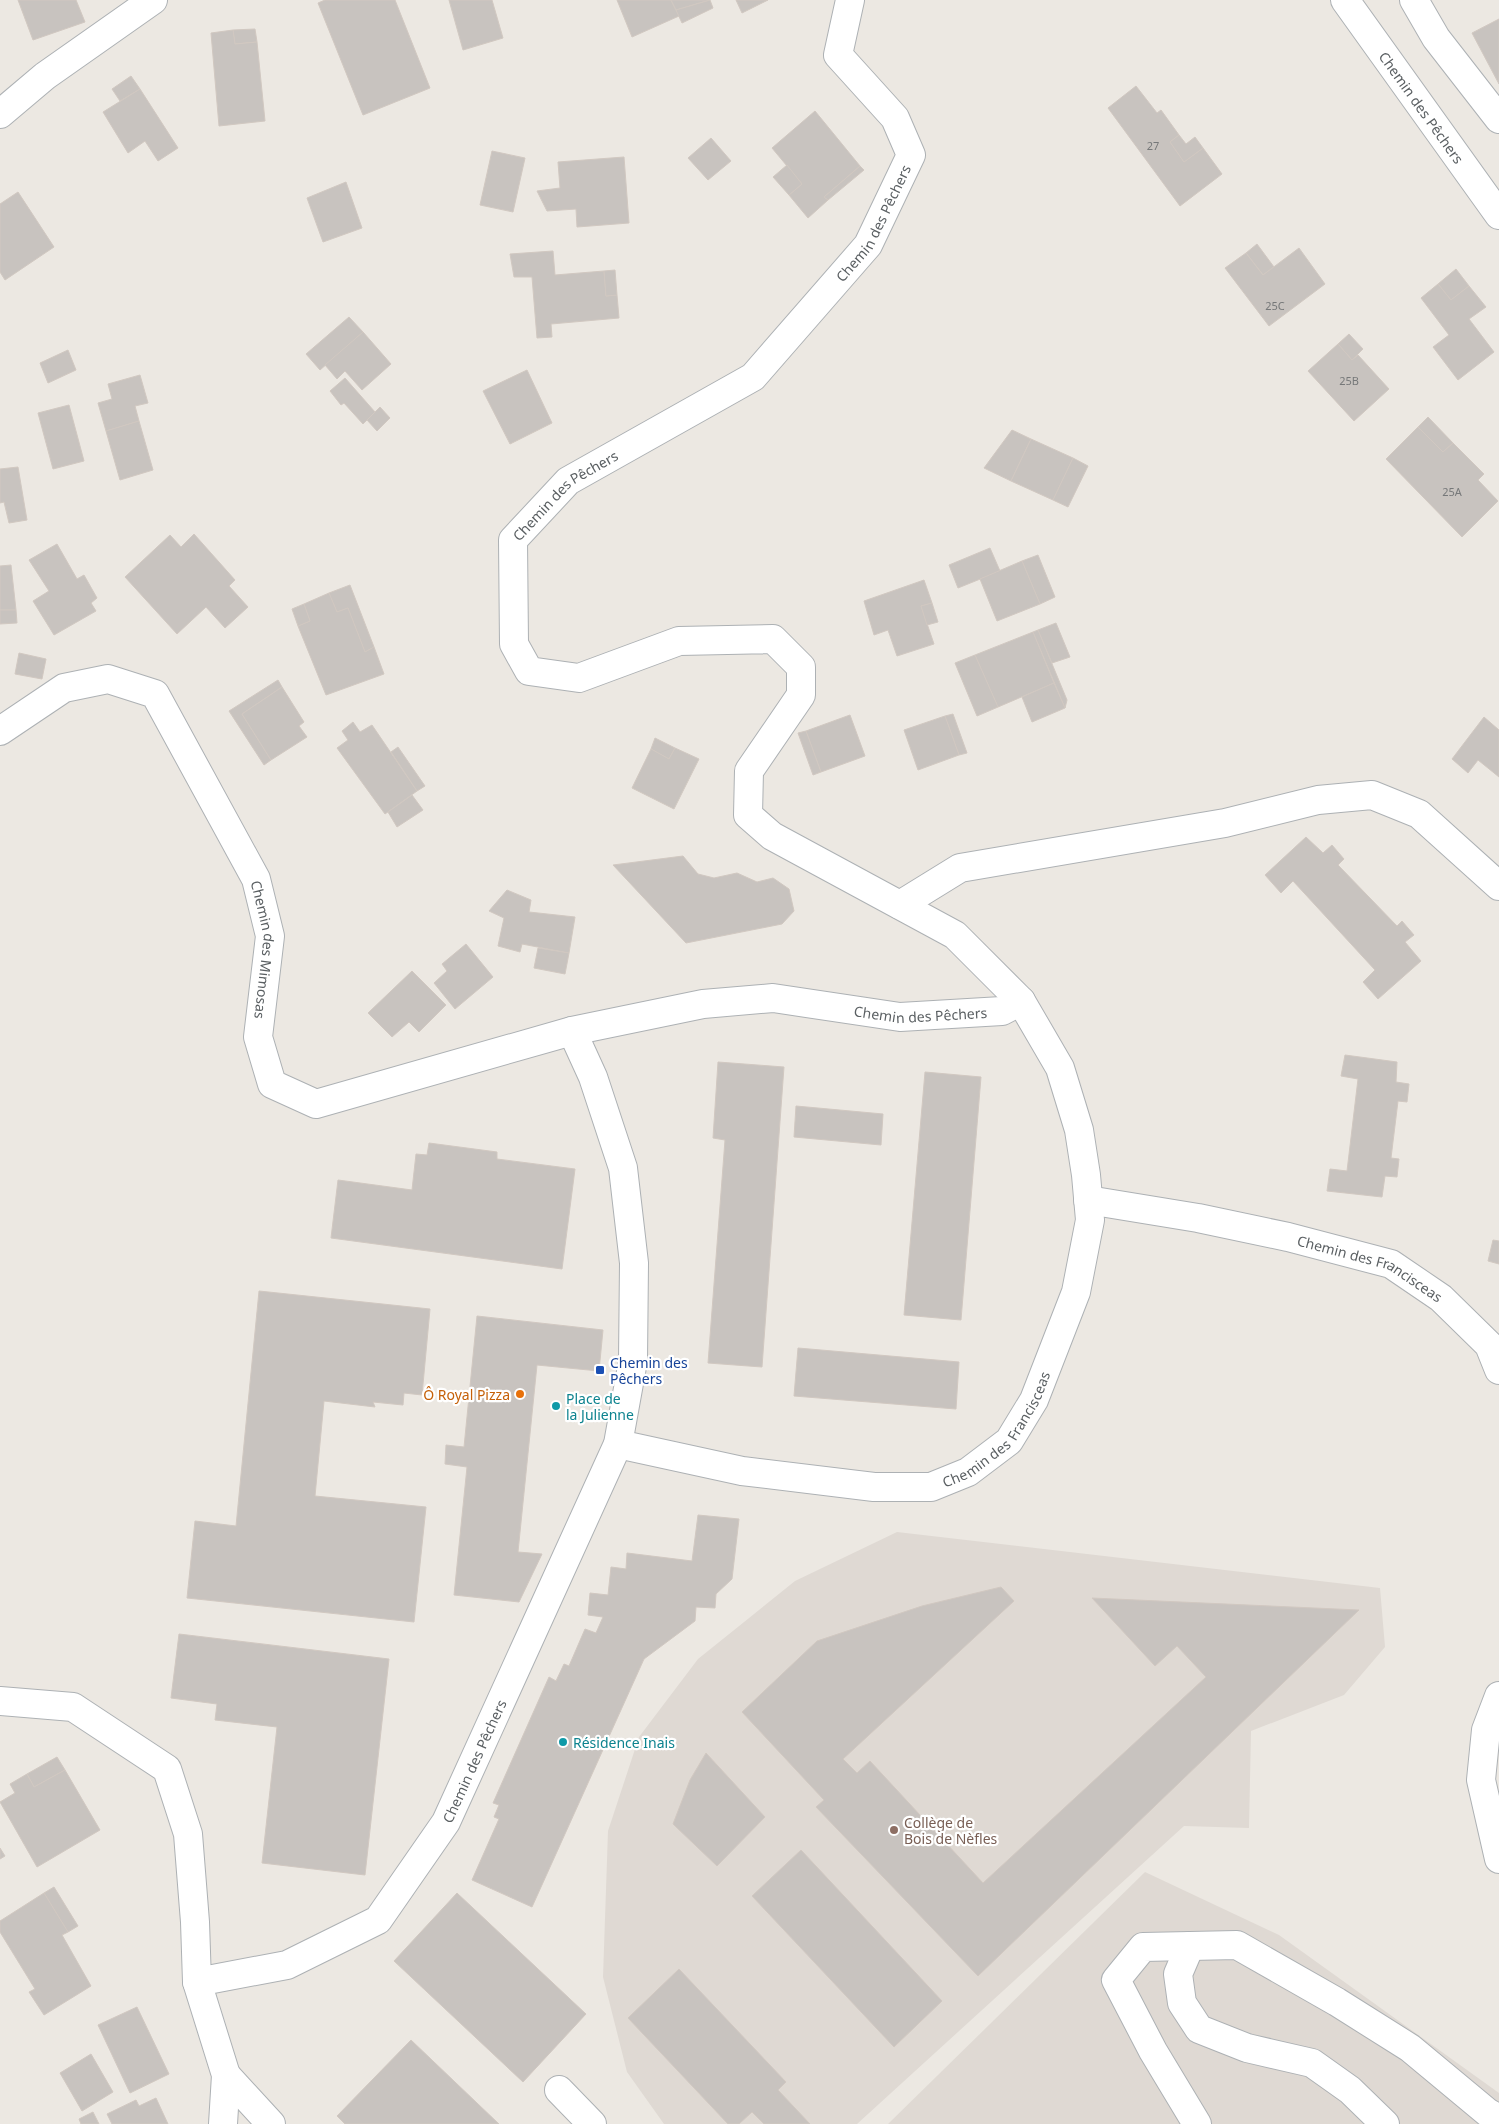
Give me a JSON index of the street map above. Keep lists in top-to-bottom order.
{
  "streets": {
    "street": ["Chemin des Pêchers", "Chemin des Mimosas", "Chemin des Francisceas"]
  },
  "crossings": [
    ["Chemin des Pêchers", "Chemin des Mimosas"],
    ["Chemin des Pêchers", "Chemin des Francisceas"]
  ],
  "places": {
    "transit": ["Chemin des Pêchers"],
    "other": [
      "Ô Royal Pizza",
      "Place de la Julienne",
      "Résidence Inais",
      "Collège de Bois de Nèfles"
    ]
  },
  "house_numbers": [
    "27",
    "25C",
    "25B",
    "25A"
  ]
}
